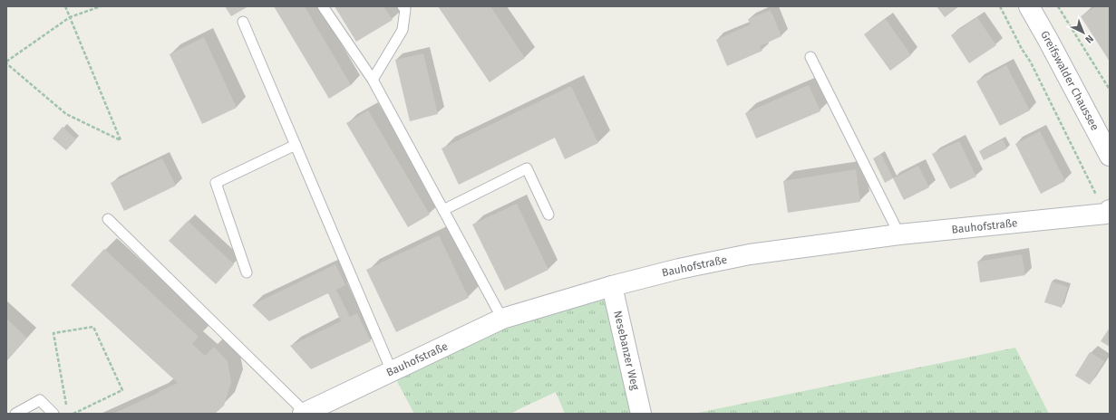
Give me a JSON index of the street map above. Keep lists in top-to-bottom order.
{
  "streets": {
    "street": ["Greifswalder Chaussee", "Bauhofstraße", "Nesebanzer Weg"]
  },
  "crossings": [
    ["Bauhofstraße", "Nesebanzer Weg"]
  ],
  "north": "bottom right"
}
